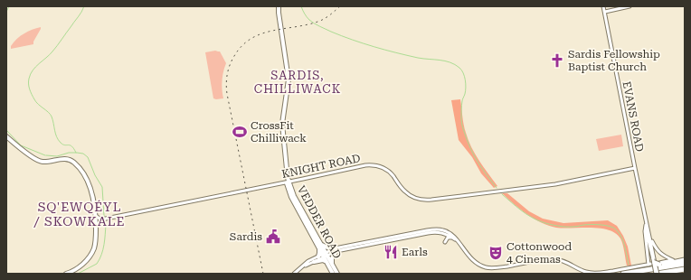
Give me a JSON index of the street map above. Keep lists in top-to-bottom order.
{
  "streets": {
    "main road": ["VEDDER ROAD"],
    "street": ["EVANS ROAD", "KNIGHT ROAD"]
  },
  "crossings": [
    ["EVANS ROAD", "KNIGHT ROAD"],
    ["KNIGHT ROAD", "VEDDER ROAD"]
  ],
  "districts": ["SARDIS, CHILLIWACK", "SQ'EWQÉYL / SKOWKALE"],
  "places": {
    "church": ["Sardis Fellowship Baptist Church"],
    "sports": ["CrossFit Chilliwack"],
    "public building": ["Sardis"],
    "restaurant": ["Earls"],
    "theatre": ["Cottonwood 4 Cinemas"]
  }
}
